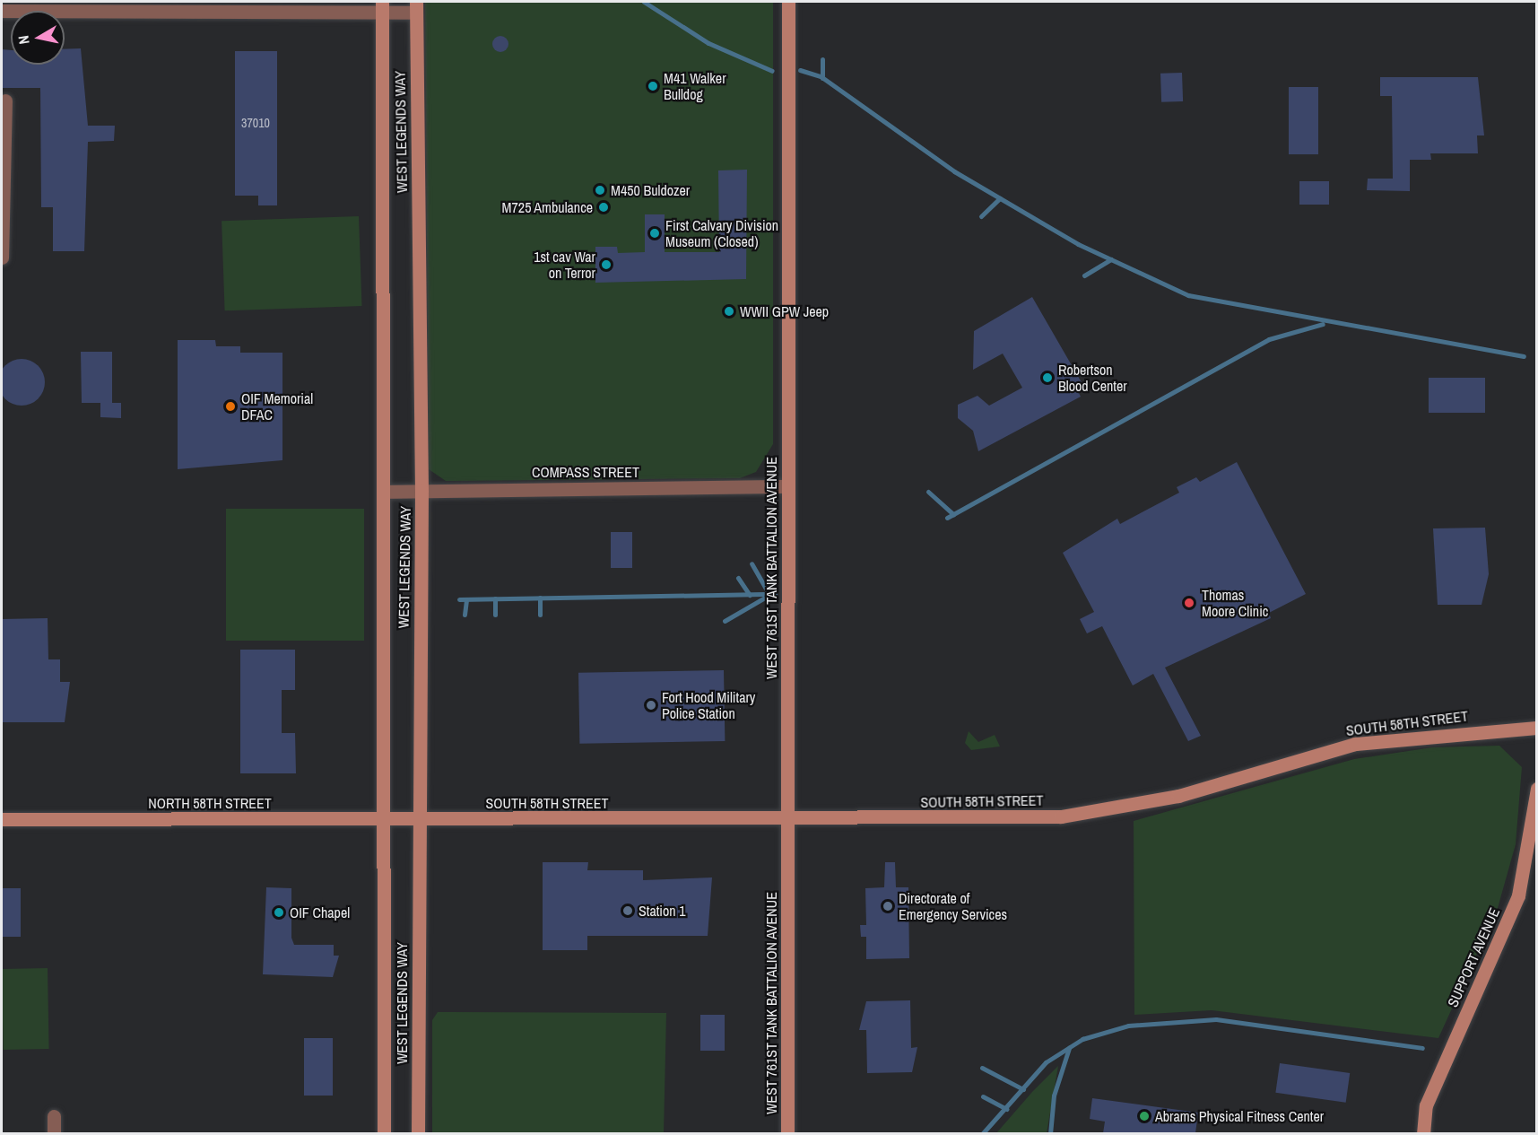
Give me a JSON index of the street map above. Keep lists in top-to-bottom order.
{
  "streets": {
    "street": [
      "WEST LEGENDS WAY",
      "COMPASS STREET",
      "WEST 761ST TANK BATTALION AVENUE",
      "SOUTH 58TH STREET",
      "NORTH 58TH STREET",
      "SUPPORT AVENUE"
    ]
  },
  "crossings": [
    ["WEST LEGENDS WAY", "COMPASS STREET"],
    ["WEST LEGENDS WAY", "SOUTH 58TH STREET"],
    ["WEST LEGENDS WAY", "NORTH 58TH STREET"],
    ["COMPASS STREET", "WEST 761ST TANK BATTALION AVENUE"],
    ["WEST 761ST TANK BATTALION AVENUE", "SOUTH 58TH STREET"],
    ["SOUTH 58TH STREET", "NORTH 58TH STREET"]
  ],
  "places": [
    "M41 Walker Bulldog",
    "M450 Buldozer",
    "M725 Ambulance",
    "First Calvary Division Museum (Closed)",
    "1st cav War on Terror",
    "WWII GPW Jeep",
    "Robertson Blood Center",
    "OIF Memorial DFAC",
    "Thomas Moore Clinic",
    "Fort Hood Military Police Station",
    "Directorate of Emergency Services",
    "Station 1",
    "OIF Chapel",
    "Abrams Physical Fitness Center"
  ],
  "house_numbers": ["37010"],
  "north": "left"
}
